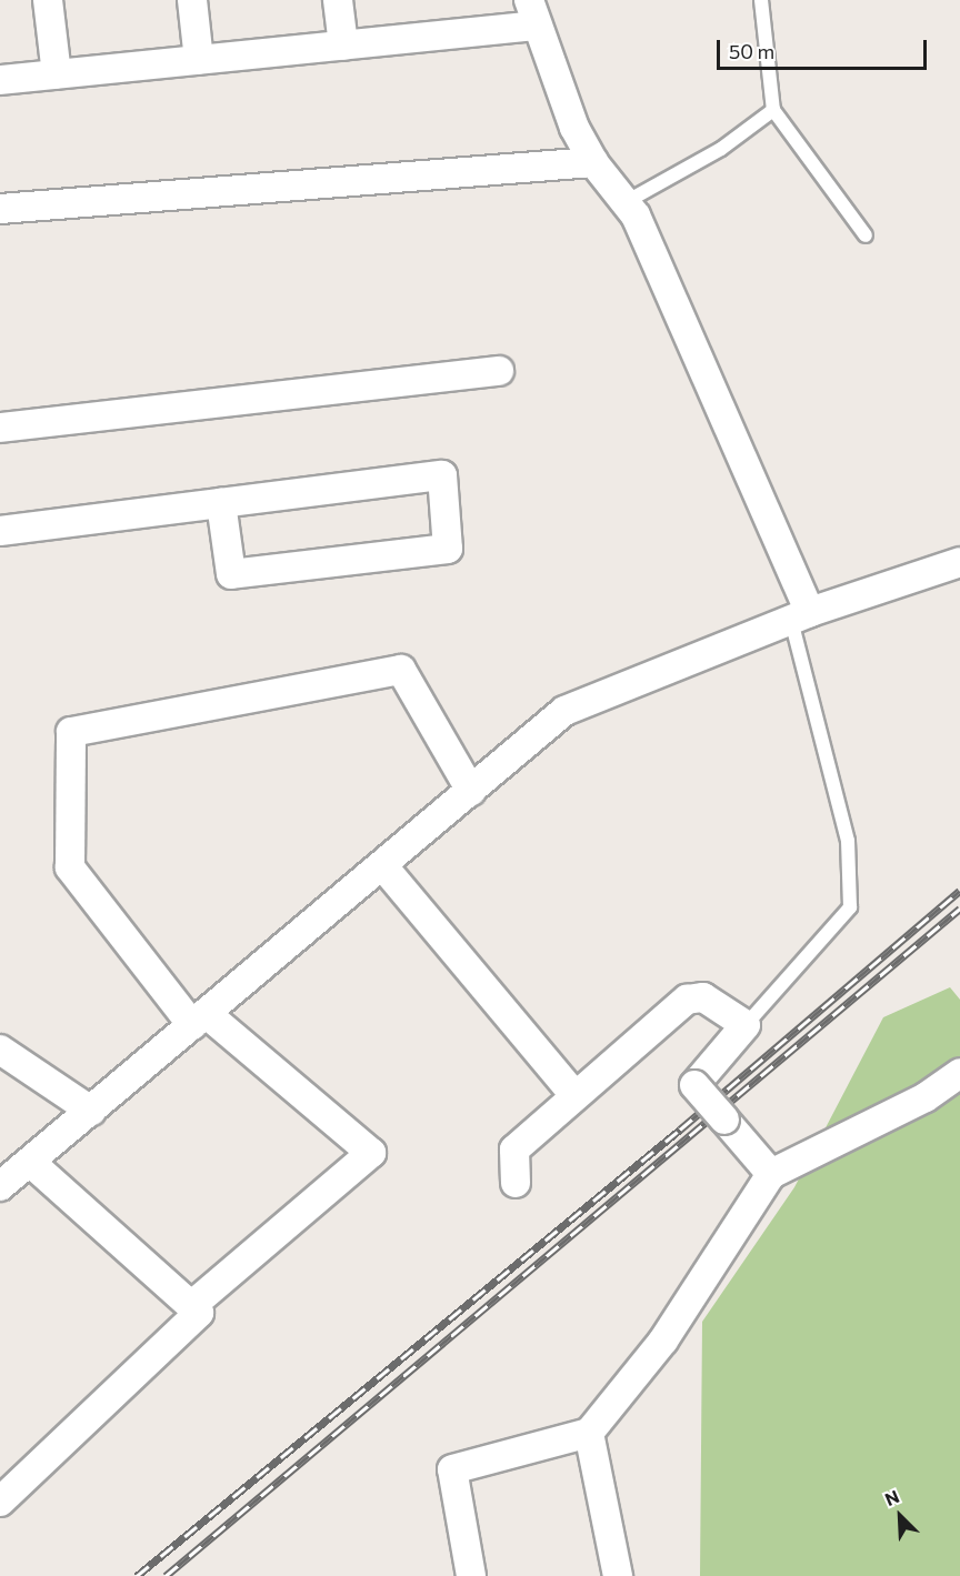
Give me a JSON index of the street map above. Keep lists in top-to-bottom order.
{
  "scale_bar": "50 m",
  "north": "top left"
}
